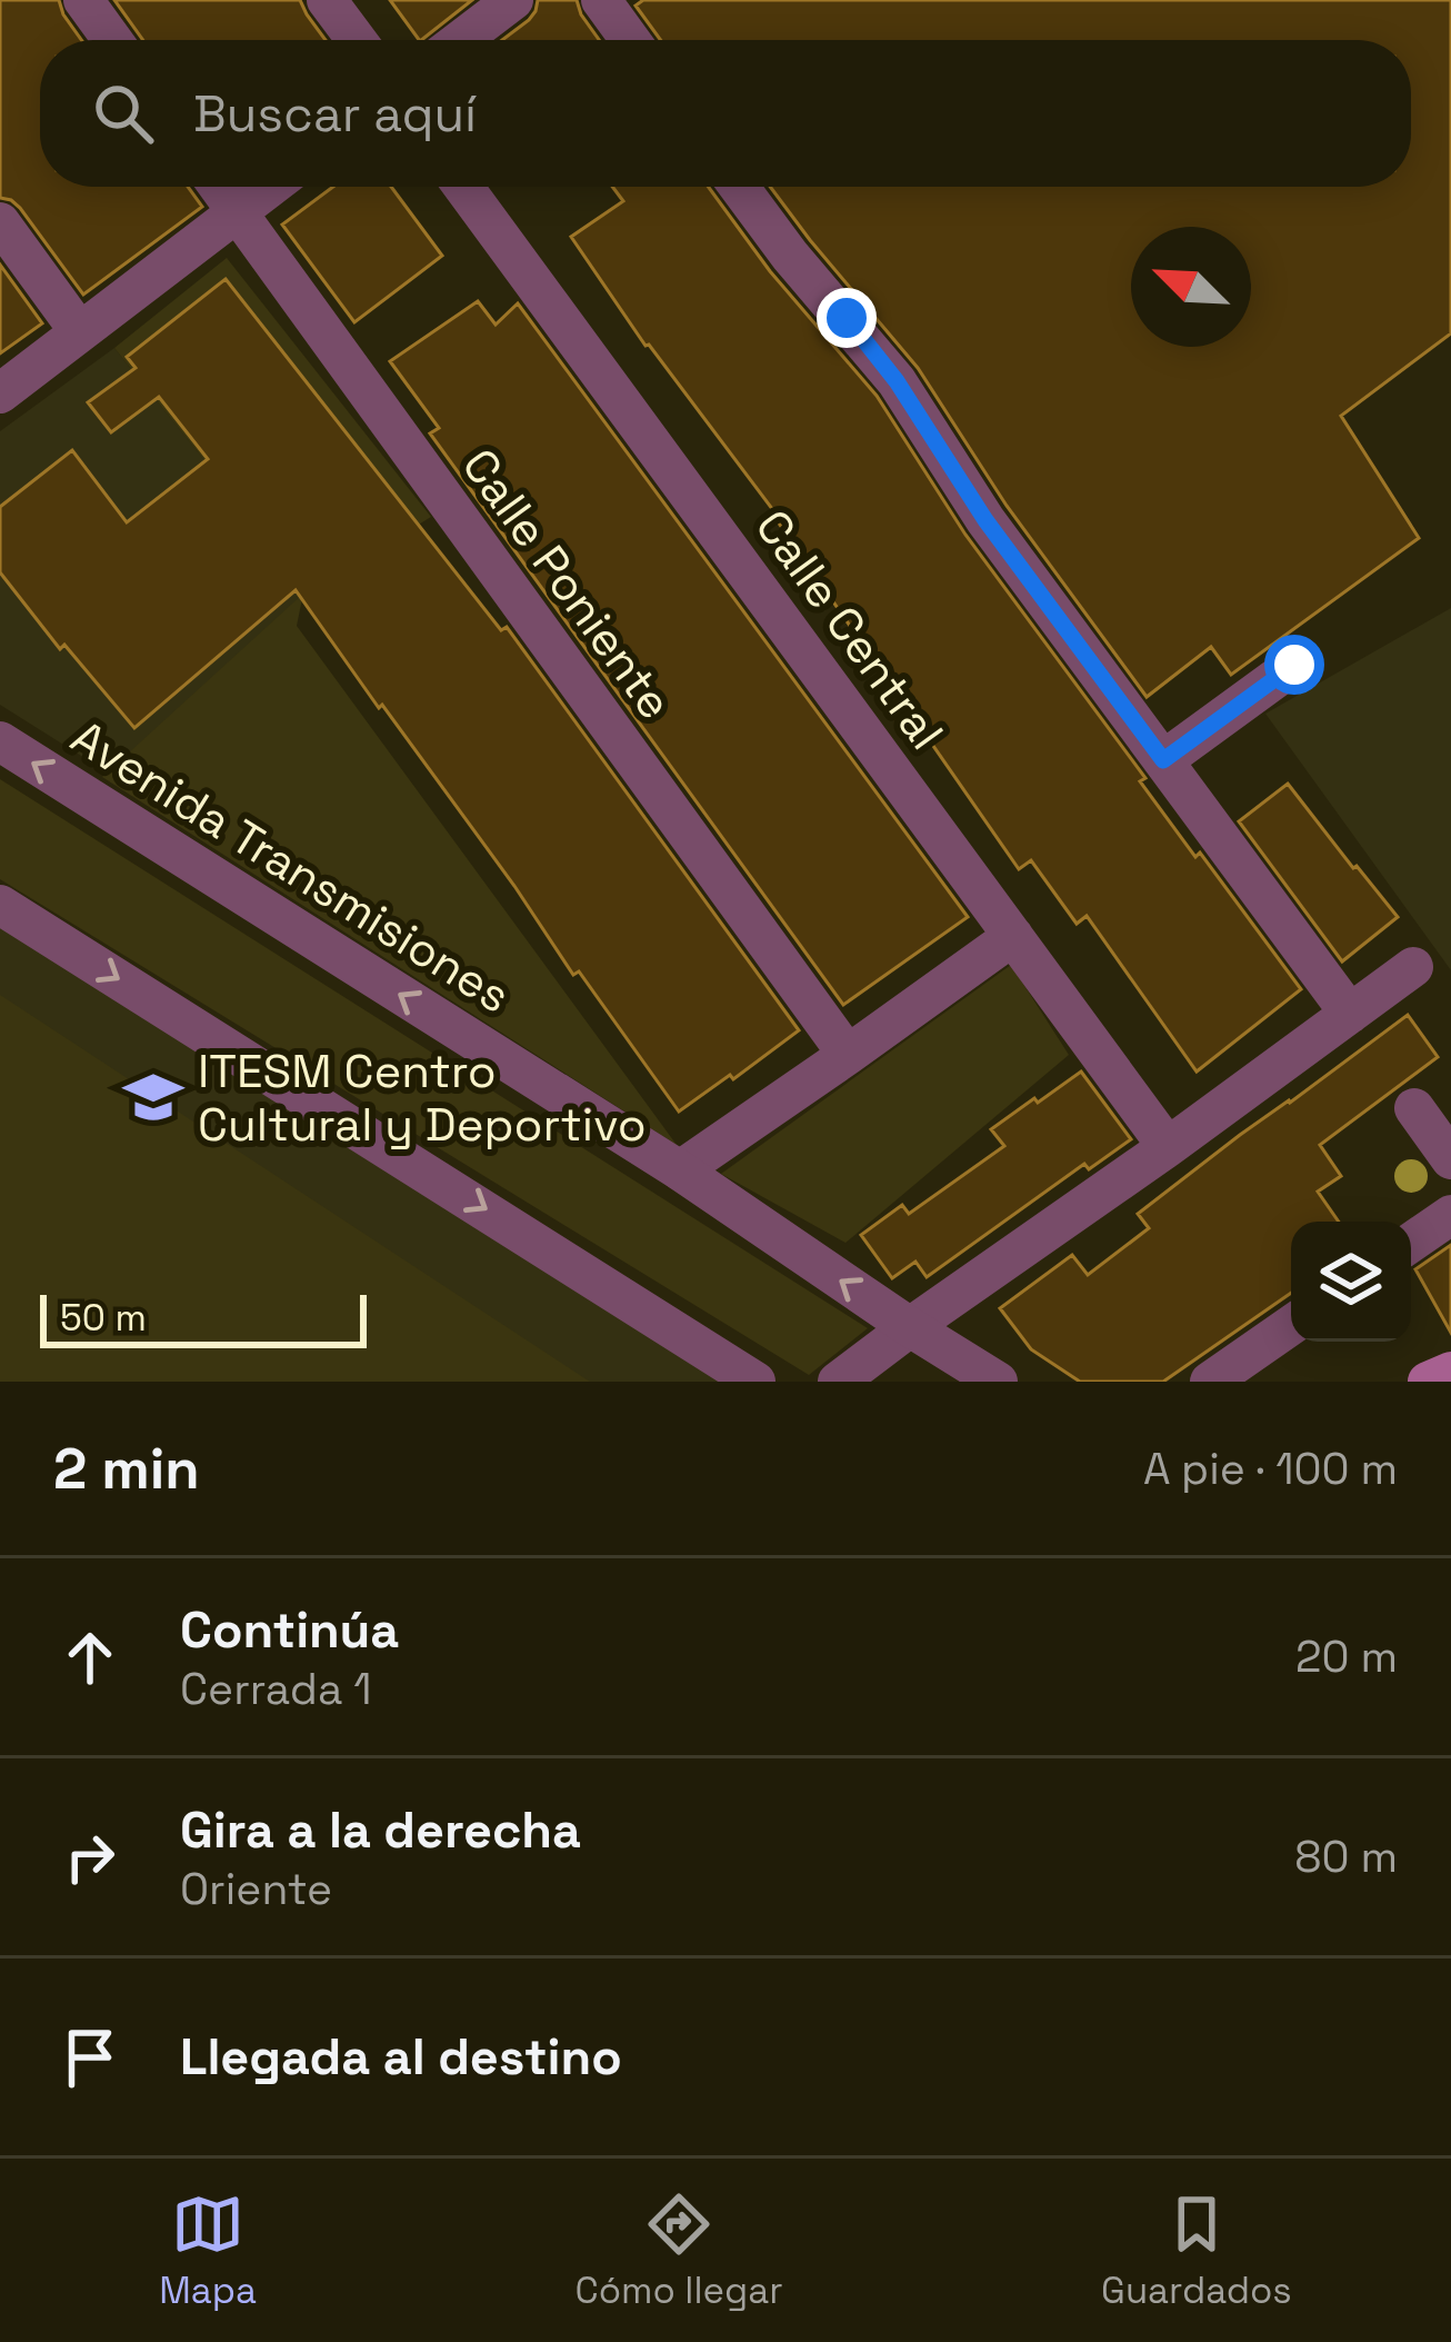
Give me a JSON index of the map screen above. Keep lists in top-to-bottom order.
{
  "streets": {
    "street": ["Calle Poniente", "Calle Central", "Avenida Transmisiones"]
  },
  "places": {
    "school or university": ["ITESM Centro Cultural y Deportivo"]
  },
  "scale_bar": "50 m",
  "north": "top left",
  "page": {
    "search": "Buscar aquí",
    "scale": "50 m",
    "heading": ["2 min", "A pie · 100 m"],
    "list": [
      ["Continúa", "Cerrada 1", "20 m"],
      ["Gira a la derecha", "Oriente", "80 m"],
      "Llegada al destino"
    ],
    "nav": ["Mapa", "Cómo llegar", "Guardados"]
  }
}
